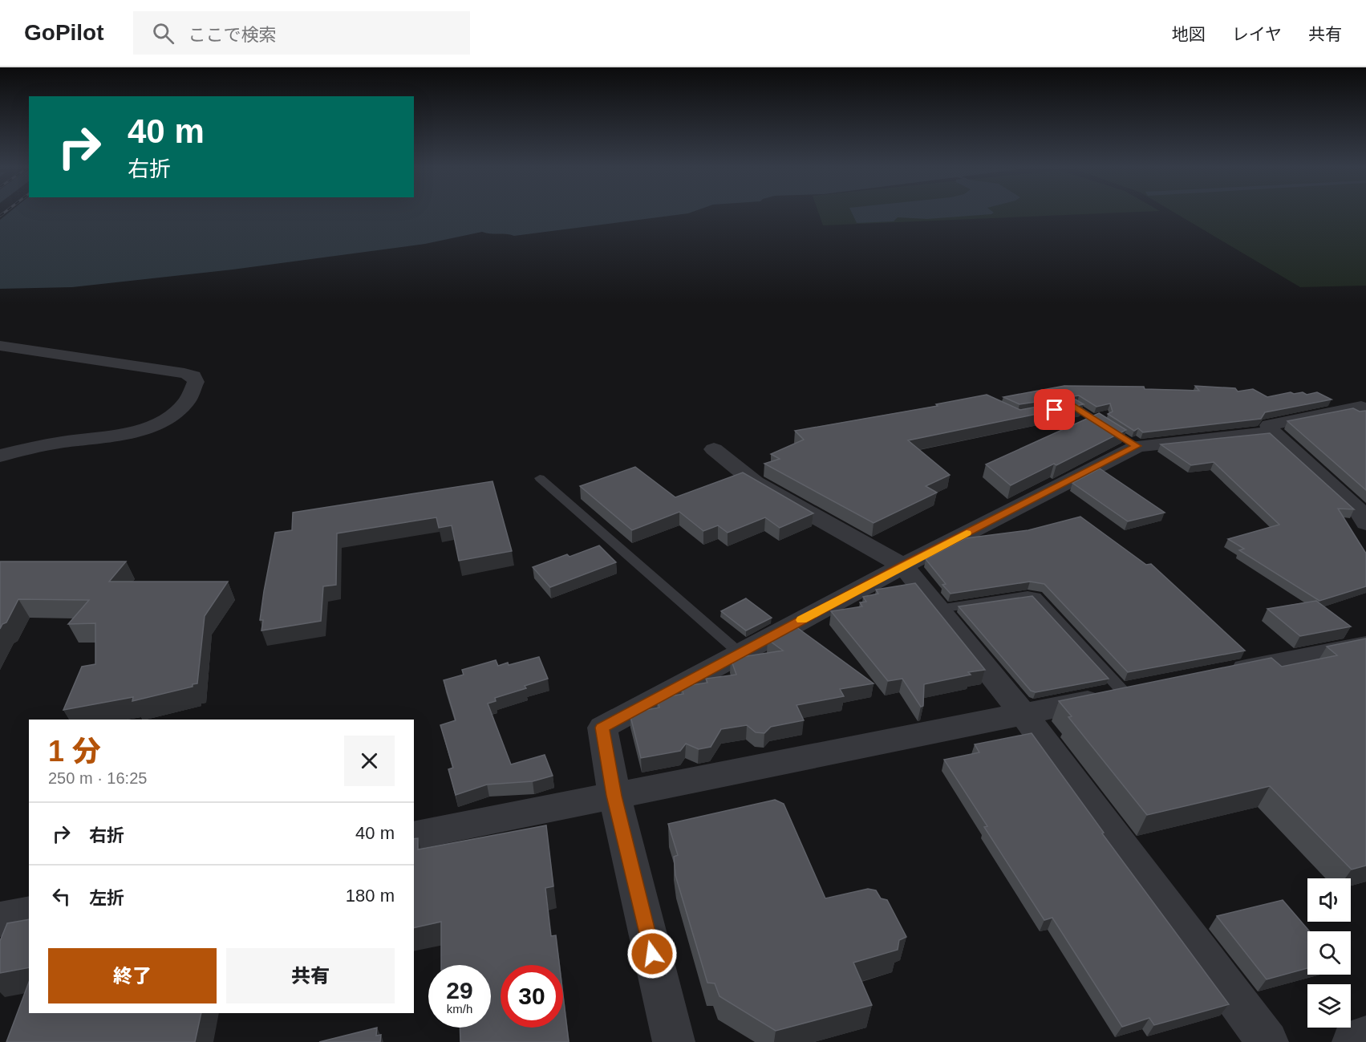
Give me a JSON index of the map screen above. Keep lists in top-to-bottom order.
{
  "page": {
    "header": "GoPilot",
    "search": "ここで検索",
    "nav": ["地図", "レイヤ", "共有"],
    "turn": ["40 m", "右折"],
    "heading": ["1 分", "250 m · 16:25"],
    "list": [
      {
        "name": "右折",
        "value": "40 m"
      },
      {
        "name": "左折",
        "value": "180 m"
      }
    ],
    "buttons": ["終了", "共有"],
    "speed": "29 km/h",
    "limit": "30"
  }
}
